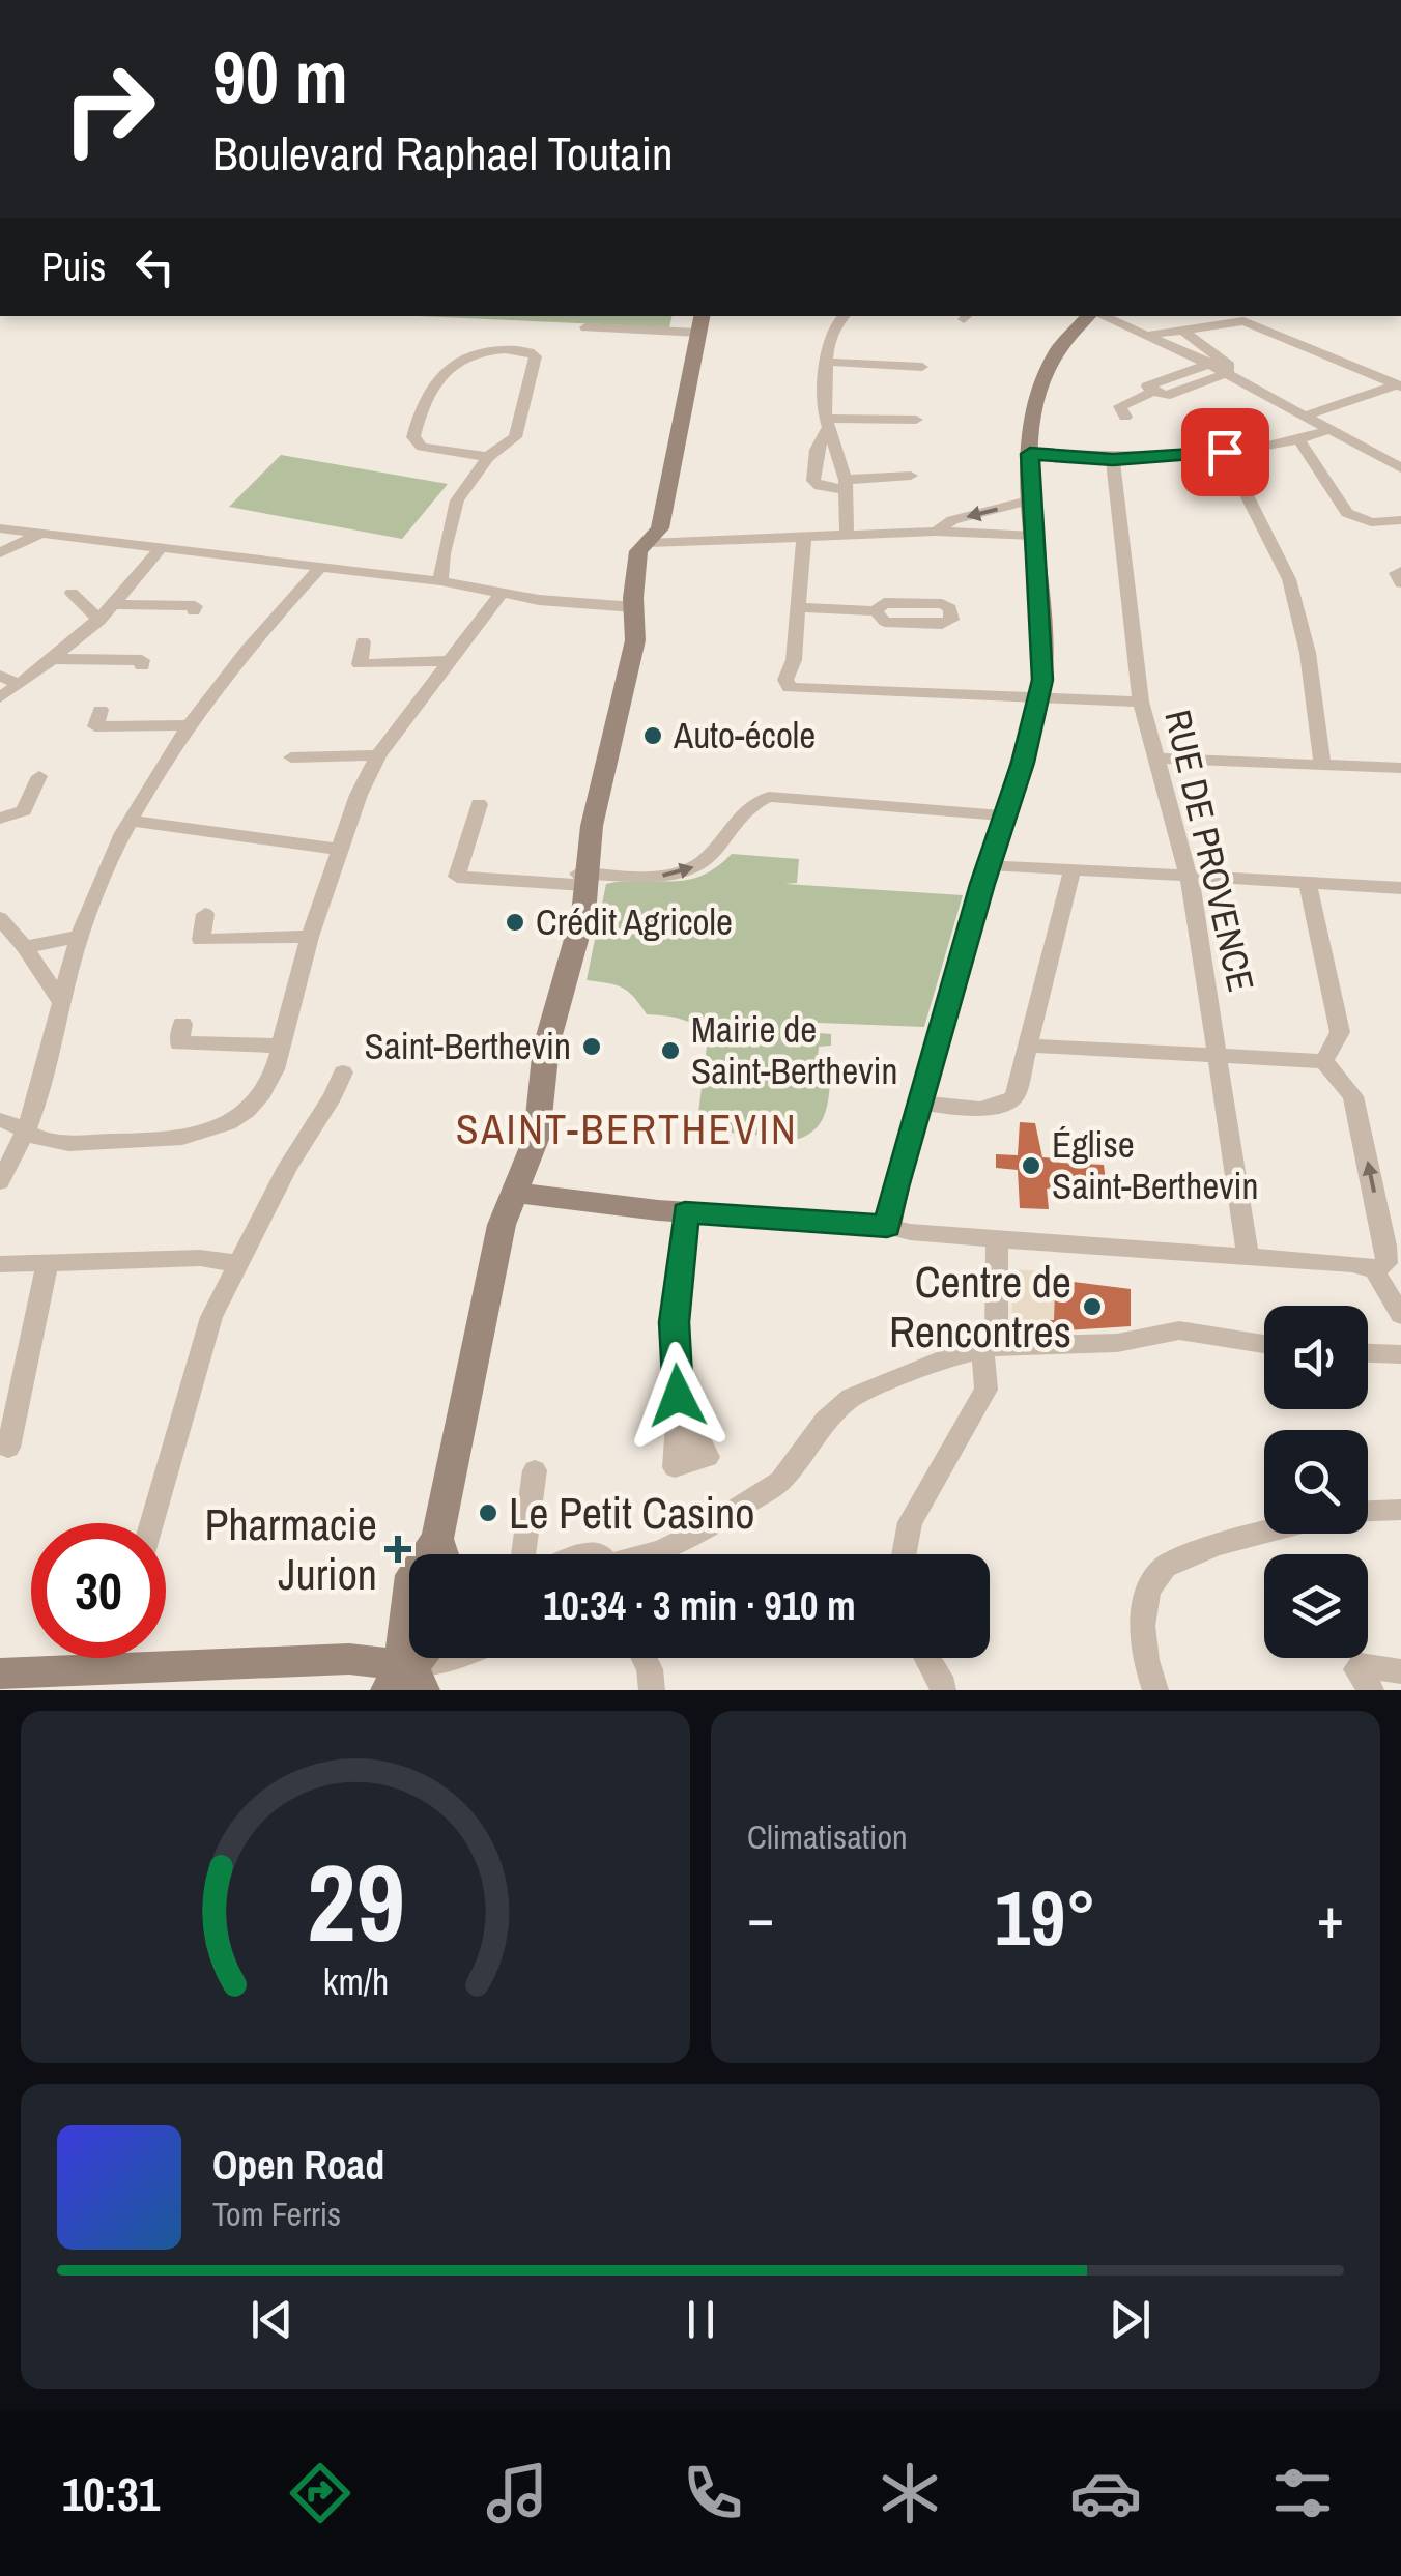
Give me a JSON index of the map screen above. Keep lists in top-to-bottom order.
{
  "streets": {
    "street": ["RUE DE PROVENCE"]
  },
  "districts": ["SAINT-BERTHEVIN"],
  "places": {
    "other": [
      "Auto-école",
      "Crédit Agricole",
      "Saint-Berthevin",
      "Mairie de Saint-Berthevin",
      "Église Saint-Berthevin",
      "Centre de Rencontres",
      "Le Petit Casino"
    ],
    "health": ["Pharmacie Jurion"]
  },
  "page": {
    "turn": ["90 m", "Boulevard Raphael Toutain"],
    "then": "Puis",
    "limit": "30",
    "trip": "10:34 · 3 min · 910 m",
    "tile": "Climatisation",
    "heat": ["−", "19°", "+"],
    "song": ["Open Road", "Tom Ferris"],
    "tabs": "10:31",
    "gauge": ["29", "km/h"]
  }
}
